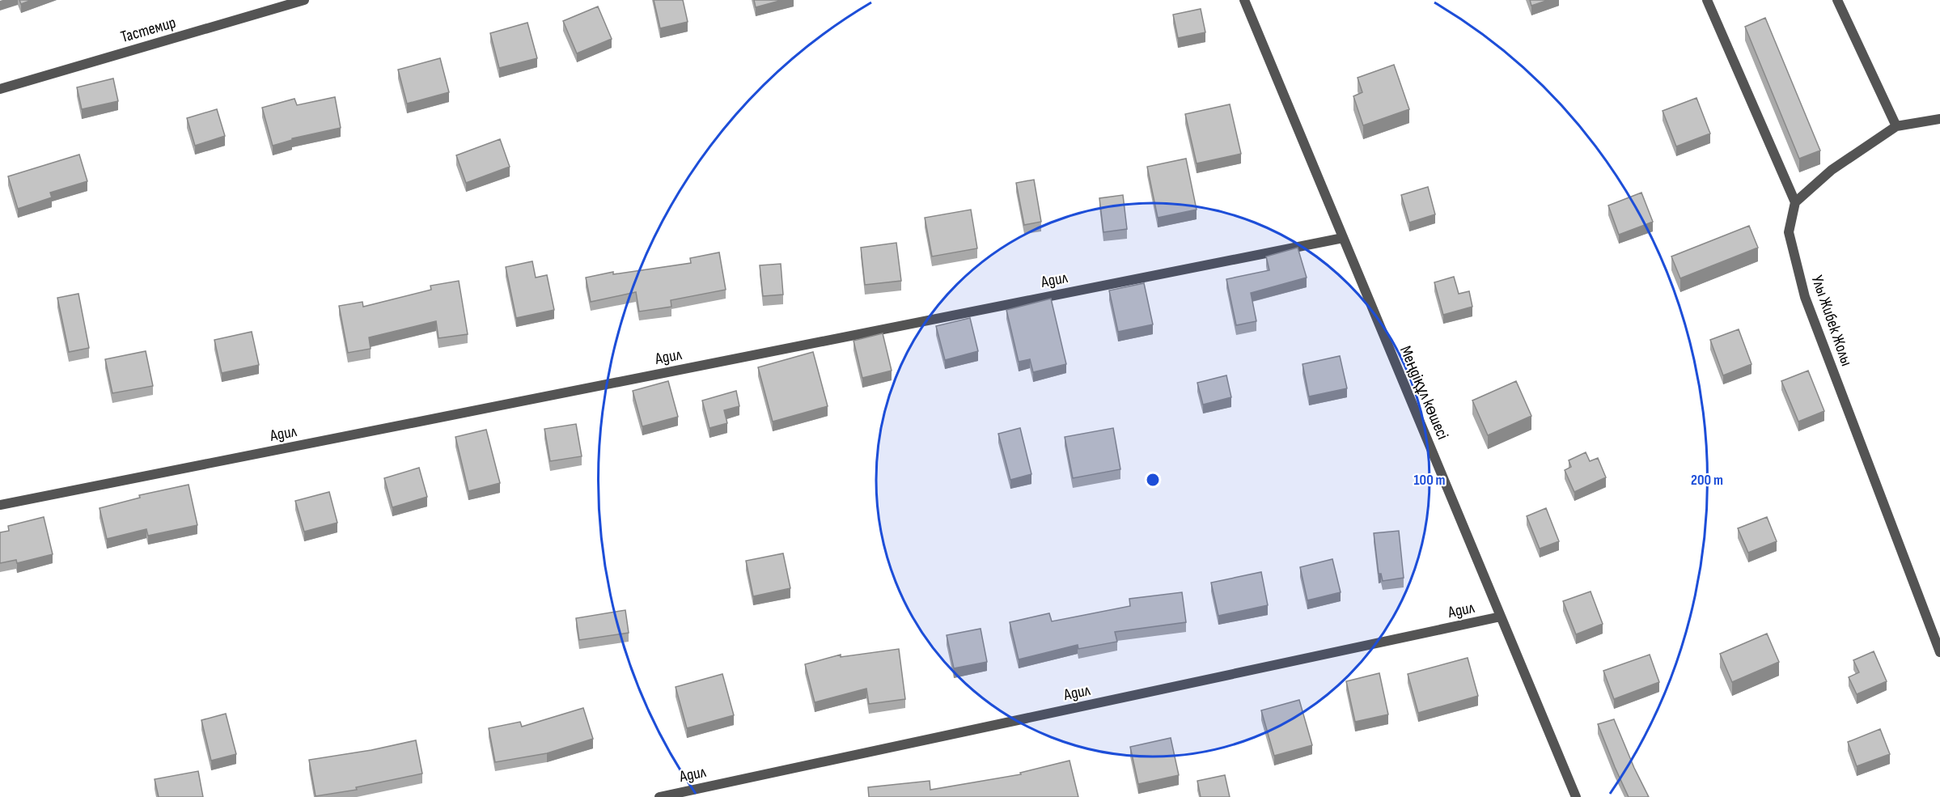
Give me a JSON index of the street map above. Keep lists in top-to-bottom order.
{
  "streets": {
    "street": [
      "Тастемир",
      "Адил",
      "Улы Жибек Жолы",
      "Меңдіқұл көшесі"
    ]
  },
  "crossings": [
    ["Адил", "Меңдіқұл көшесі"]
  ],
  "rings": ["100 m", "200 m"]
}
